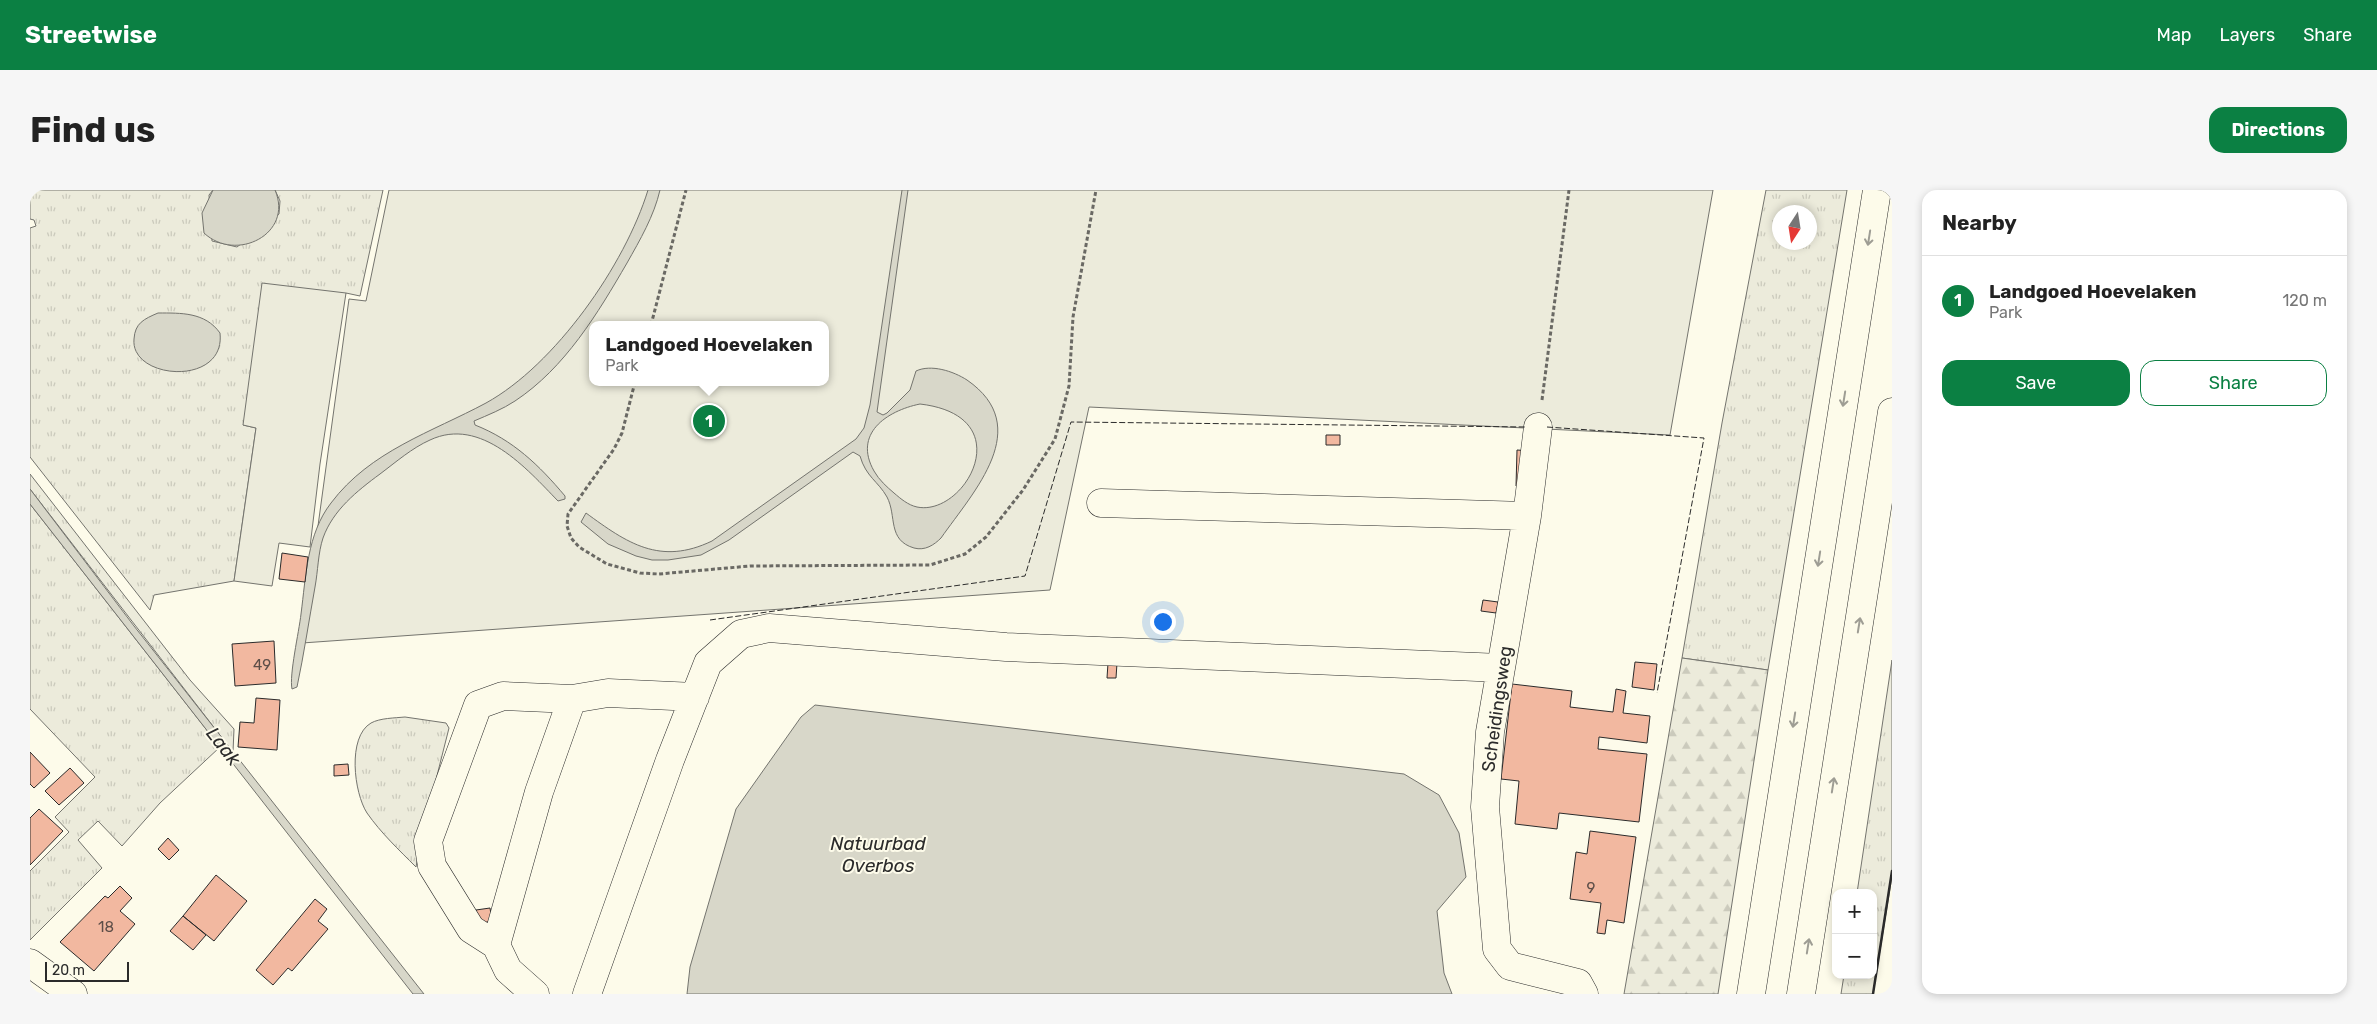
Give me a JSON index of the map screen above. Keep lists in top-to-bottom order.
{
  "streets": {
    "main road": ["Scheidingsweg"]
  },
  "water": ["Laak", "Natuurbad Overbos"],
  "house_numbers": ["49", "9", "18"],
  "scale_bar": "20 m",
  "north": "bottom",
  "page": {
    "header": "Streetwise",
    "nav": ["Map", "Layers", "Share"],
    "buttons": [
      "Directions",
      ["Save", "Share"]
    ],
    "title": "Find us",
    "heading": "Nearby",
    "list": [
      {
        "mark": "1",
        "name": "Landgoed Hoevelaken",
        "note": "Park",
        "value": "120 m"
      }
    ],
    "popup": ["Landgoed Hoevelaken", "Park"],
    "pins": "1",
    "map_buttons": ["+", "−"],
    "scale": "20 m"
  }
}
